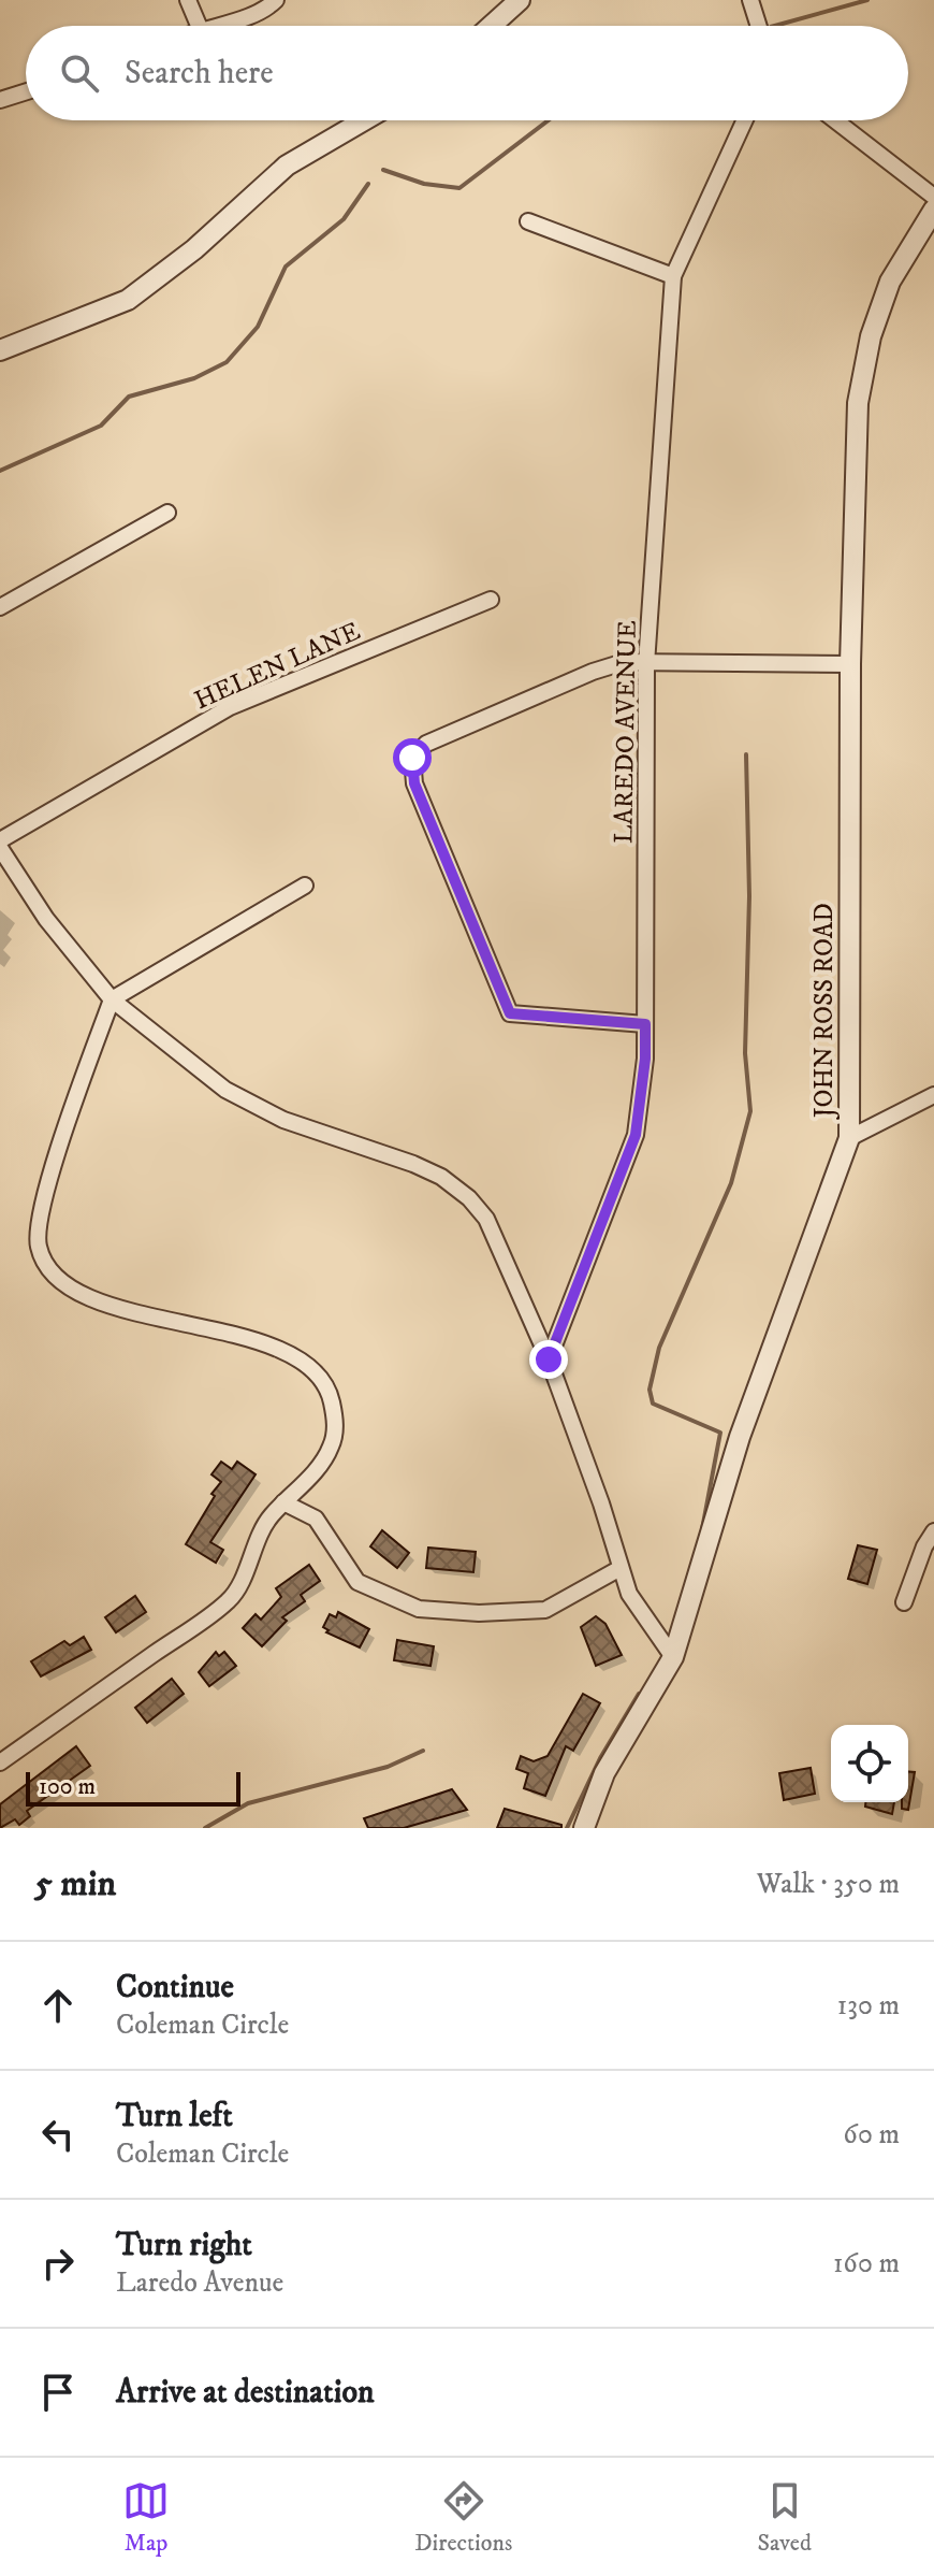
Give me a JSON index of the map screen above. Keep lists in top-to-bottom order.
{
  "streets": {
    "street": ["HELEN LANE", "LAREDO AVENUE", "JOHN ROSS ROAD"]
  },
  "scale_bar": "100 m",
  "page": {
    "search": "Search here",
    "scale": "100 m",
    "heading": ["5 min", "Walk · 350 m"],
    "list": [
      ["Continue", "Coleman Circle", "130 m"],
      ["Turn left", "Coleman Circle", "60 m"],
      ["Turn right", "Laredo Avenue", "160 m"],
      "Arrive at destination"
    ],
    "nav": ["Map", "Directions", "Saved"]
  }
}
